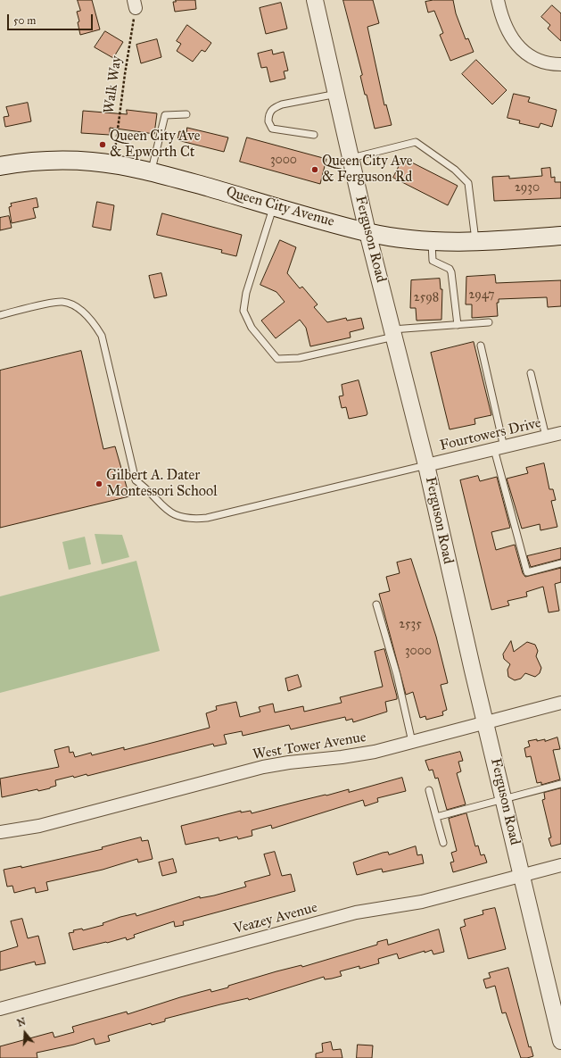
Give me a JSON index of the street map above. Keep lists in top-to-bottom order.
{
  "streets": {
    "main road": ["Queen City Avenue"],
    "street": [
      "Ferguson Road",
      "Fourtowers Drive",
      "West Tower Avenue",
      "Veazey Avenue"
    ],
    "path": ["Walk Way"]
  },
  "crossings": [
    ["Walk Way", "Queen City Avenue"],
    ["Queen City Avenue", "Ferguson Road"],
    ["Ferguson Road", "Fourtowers Drive"],
    ["Ferguson Road", "West Tower Avenue"],
    ["Ferguson Road", "Veazey Avenue"]
  ],
  "places": ["Queen City Ave & Epworth Ct", "Queen City Ave & Ferguson Rd", "Gilbert A. Dater Montessori School"],
  "house_numbers": [
    "3000",
    "2930",
    "2947",
    "2598",
    "2535",
    "3000"
  ],
  "scale_bar": "50 m",
  "north": "top"
}
